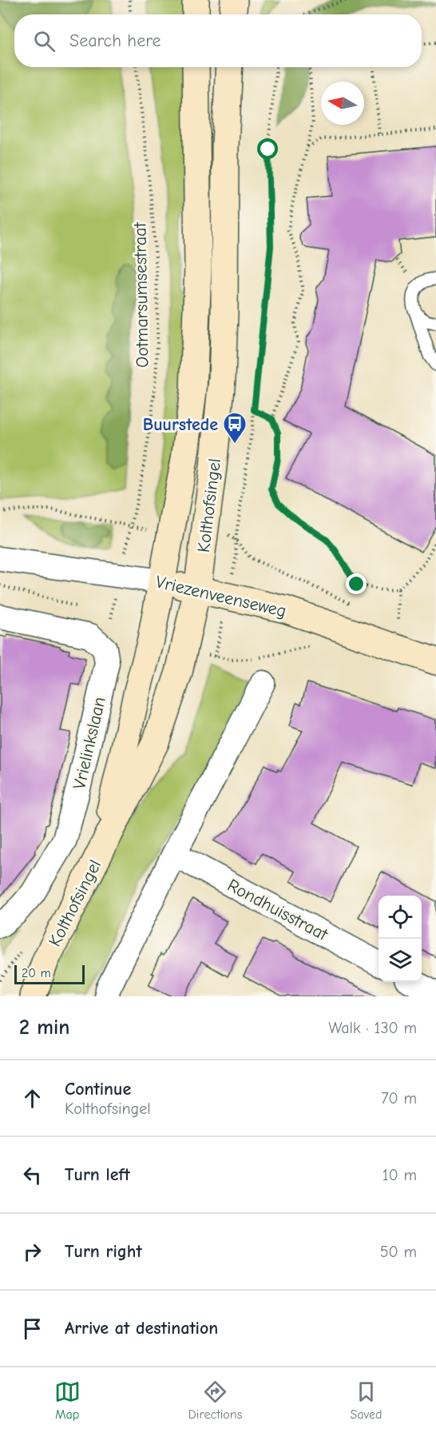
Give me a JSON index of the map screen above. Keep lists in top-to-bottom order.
{
  "streets": {
    "main road": ["Kolthofsingel", "Vriezenveenseweg"],
    "street": ["Vrielinkslaan", "Rondhuisstraat"],
    "path": ["Ootmarsumsestraat"]
  },
  "crossings": [
    ["Kolthofsingel", "Vriezenveenseweg"]
  ],
  "places": {
    "bus stop": ["Buurstede"]
  },
  "scale_bar": "20 m",
  "north": "left",
  "page": {
    "search": "Search here",
    "scale": "20 m",
    "heading": ["2 min", "Walk · 130 m"],
    "list": [
      ["Continue", "Kolthofsingel", "70 m"],
      ["Turn left", "10 m"],
      ["Turn right", "50 m"],
      "Arrive at destination"
    ],
    "nav": ["Map", "Directions", "Saved"]
  }
}
